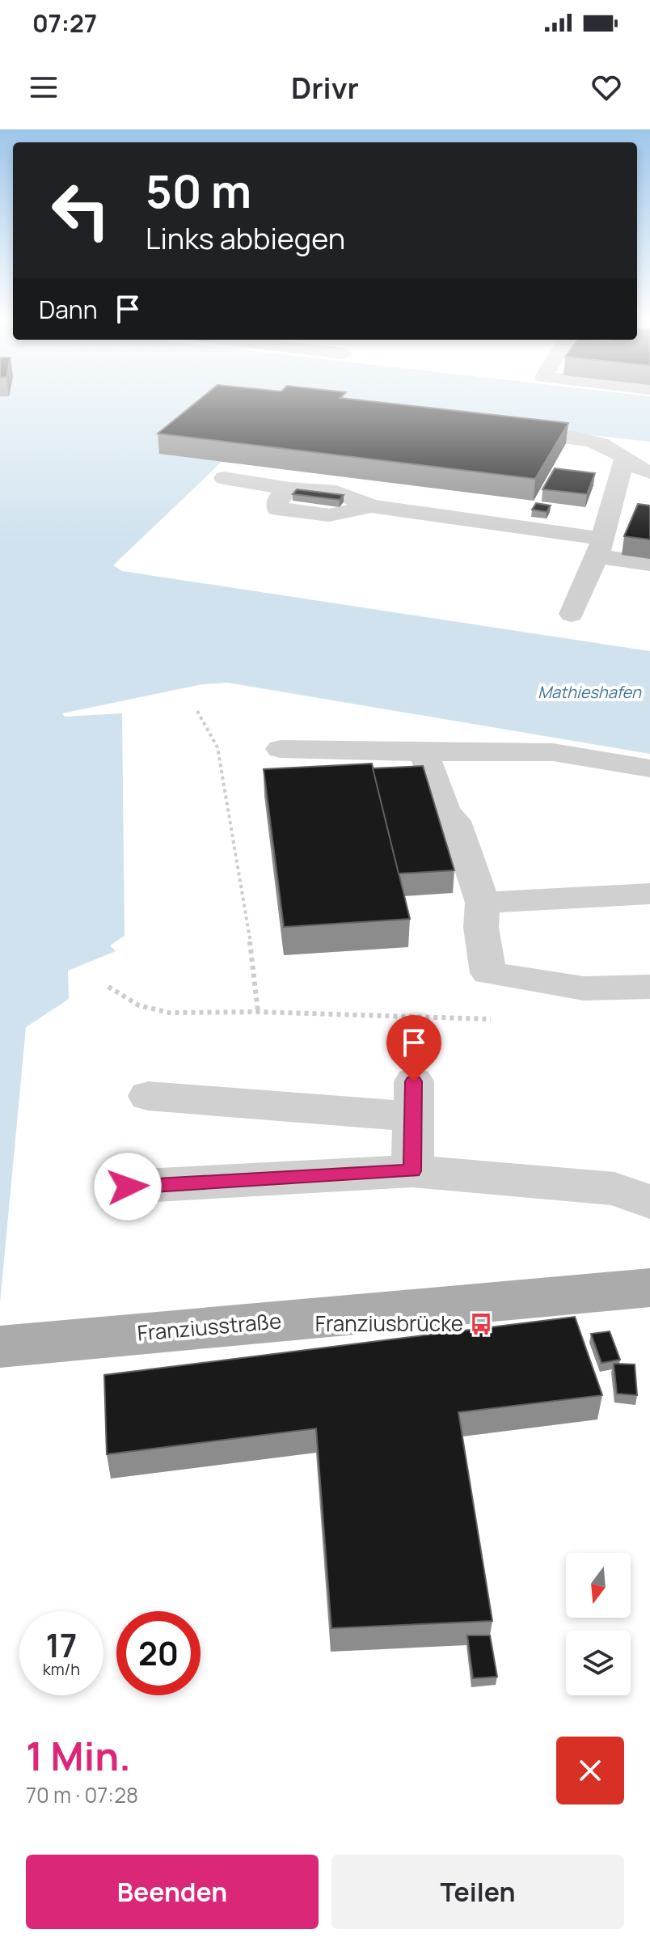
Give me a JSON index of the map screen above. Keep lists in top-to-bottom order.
{
  "streets": {
    "main road": ["Franziusstraße"]
  },
  "water": ["Mathieshafen"],
  "places": {
    "bus stop": ["Franziusbrücke"]
  },
  "north": "bottom",
  "page": {
    "status": "07:27",
    "header": "Drivr",
    "turn": ["50 m", "Links abbiegen"],
    "then": "Dann",
    "speed": "17 km/h",
    "limit": "20",
    "heading": ["1 Min.", "70 m · 07:28"],
    "buttons": ["Beenden", "Teilen"]
  }
}
